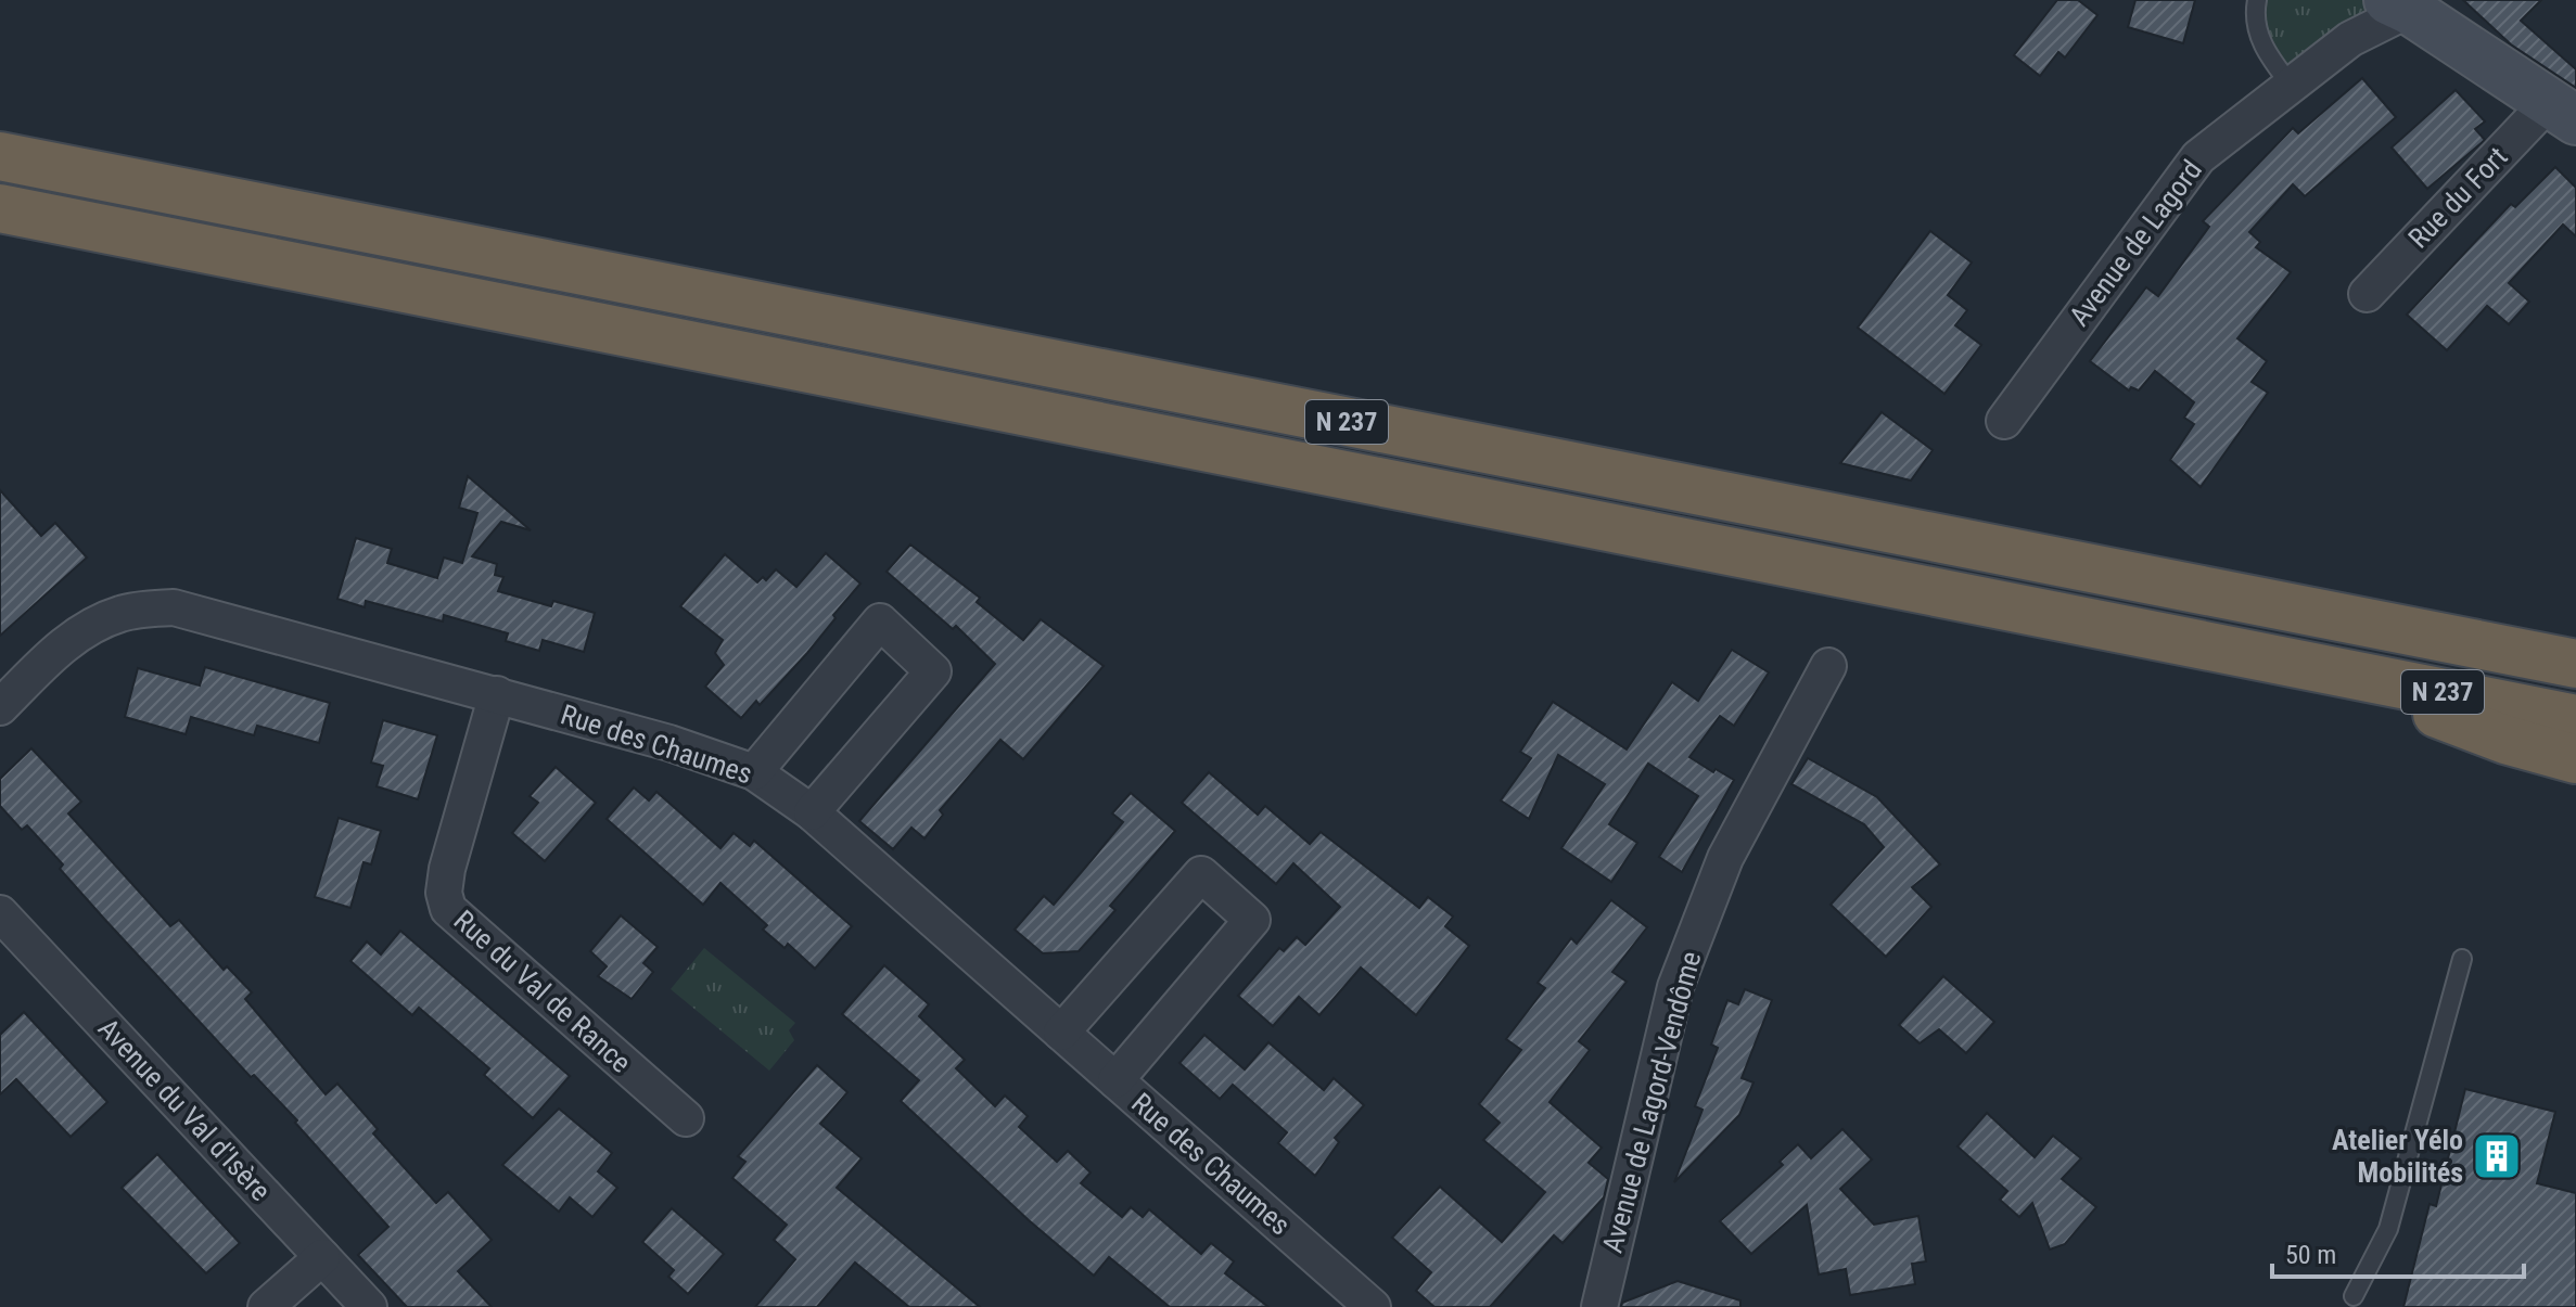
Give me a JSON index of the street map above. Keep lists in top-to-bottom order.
{
  "streets": {
    "highway": ["N 237"],
    "street": [
      "Rue du Fort",
      "Avenue de Lagord",
      "Rue des Chaumes",
      "Rue du Val de Rance",
      "Avenue de Lagord-Vendôme",
      "Avenue du Val d'Isère"
    ]
  },
  "crossings": [
    ["Rue des Chaumes", "Rue du Val de Rance"]
  ],
  "places": {
    "building": ["Atelier Yélo Mobilités"]
  },
  "scale_bar": "50 m"
}
